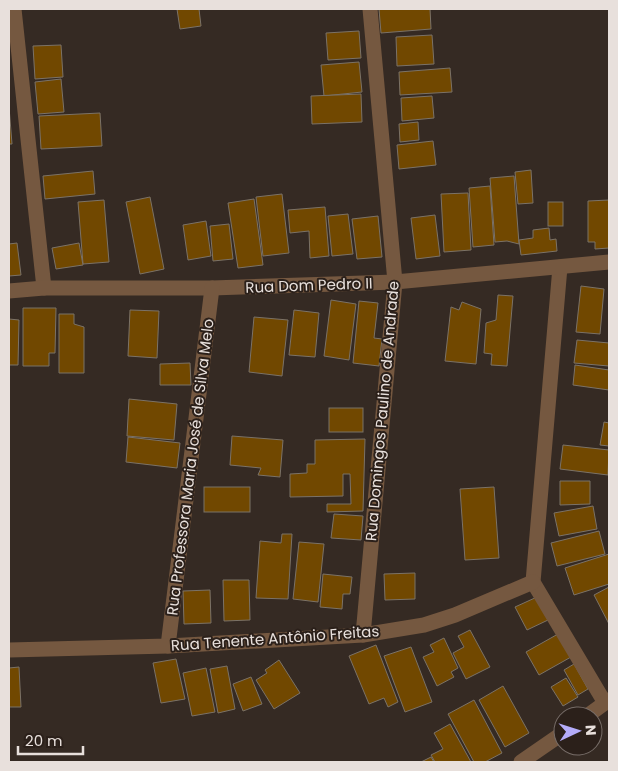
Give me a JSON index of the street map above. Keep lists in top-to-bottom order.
{
  "streets": {
    "street": [
      "Rua Dom Pedro II",
      "Rua Domingos Paulino de Andrade",
      "Rua Professora Maria José de Silva Melo",
      "Rua Tenente Antônio Freitas"
    ]
  },
  "crossings": [
    ["Rua Dom Pedro II", "Rua Domingos Paulino de Andrade"],
    ["Rua Dom Pedro II", "Rua Professora Maria José de Silva Melo"],
    ["Rua Domingos Paulino de Andrade", "Rua Tenente Antônio Freitas"],
    ["Rua Professora Maria José de Silva Melo", "Rua Tenente Antônio Freitas"]
  ],
  "scale_bar": "20 m",
  "north": "right"
}
